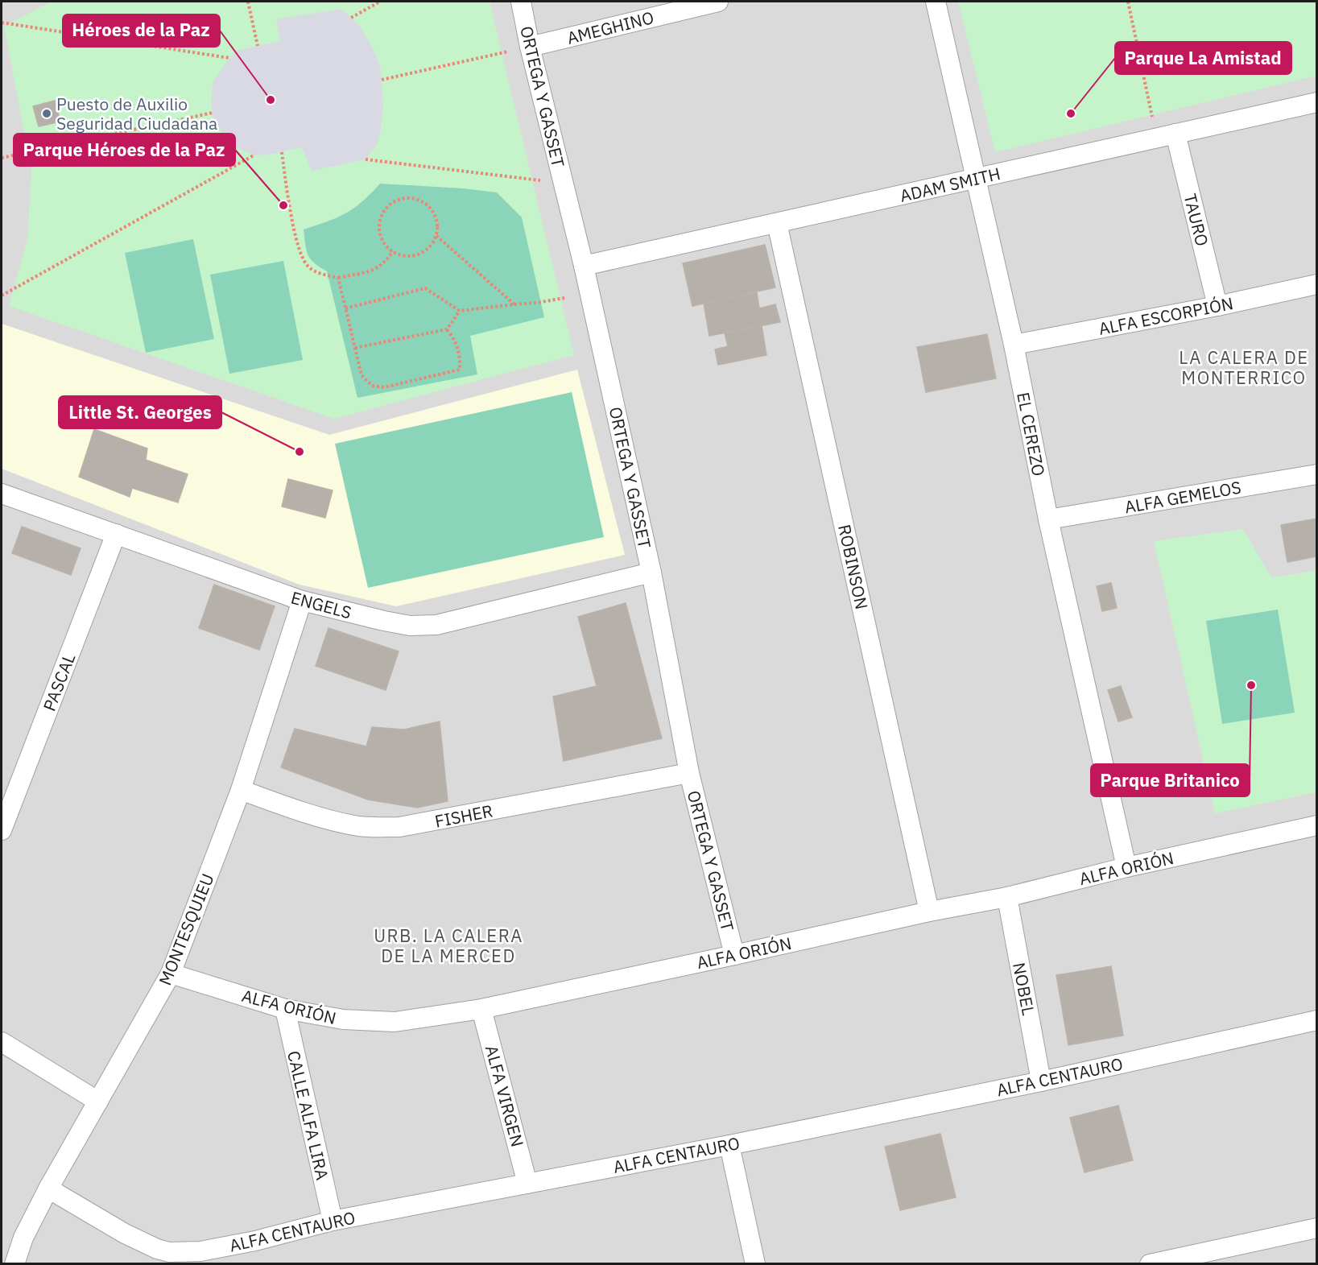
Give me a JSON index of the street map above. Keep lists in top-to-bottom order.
{
  "streets": {
    "street": [
      "AMEGHINO",
      "ORTEGA Y GASSET",
      "ADAM SMITH",
      "TAURO",
      "ALFA ESCORPIÓN",
      "EL CEREZO",
      "ALFA GEMELOS",
      "ROBINSON",
      "ENGELS",
      "PASCAL",
      "FISHER",
      "ALFA ORIÓN",
      "MONTESQUIEU",
      "NOBEL",
      "ALFA CENTAURO",
      "ALFA VIRGEN",
      "CALLE ALFA LIRA"
    ]
  },
  "crossings": [
    ["AMEGHINO", "ORTEGA Y GASSET"],
    ["ORTEGA Y GASSET", "ADAM SMITH"],
    ["ORTEGA Y GASSET", "ENGELS"],
    ["ORTEGA Y GASSET", "FISHER"],
    ["ORTEGA Y GASSET", "ALFA ORIÓN"],
    ["ADAM SMITH", "TAURO"],
    ["ADAM SMITH", "EL CEREZO"],
    ["ADAM SMITH", "ROBINSON"],
    ["TAURO", "ALFA ESCORPIÓN"],
    ["ALFA ESCORPIÓN", "EL CEREZO"],
    ["EL CEREZO", "ALFA GEMELOS"],
    ["EL CEREZO", "ALFA ORIÓN"],
    ["ROBINSON", "ALFA ORIÓN"],
    ["ENGELS", "PASCAL"],
    ["ENGELS", "MONTESQUIEU"],
    ["FISHER", "MONTESQUIEU"],
    ["ALFA ORIÓN", "MONTESQUIEU"],
    ["ALFA ORIÓN", "NOBEL"],
    ["ALFA ORIÓN", "ALFA VIRGEN"],
    ["ALFA ORIÓN", "CALLE ALFA LIRA"],
    ["MONTESQUIEU", "ALFA CENTAURO"],
    ["NOBEL", "ALFA CENTAURO"],
    ["ALFA CENTAURO", "ALFA VIRGEN"],
    ["ALFA CENTAURO", "CALLE ALFA LIRA"]
  ],
  "districts": ["LA CALERA DE MONTERRICO", "URB. LA CALERA DE LA MERCED"],
  "places": [
    "Héroes de la Paz",
    "Puesto de Auxilio Seguridad Ciudadana",
    "Parque La Amistad",
    "Parque Héroes de la Paz",
    "Little St. Georges",
    "Parque Britanico"
  ]
}
